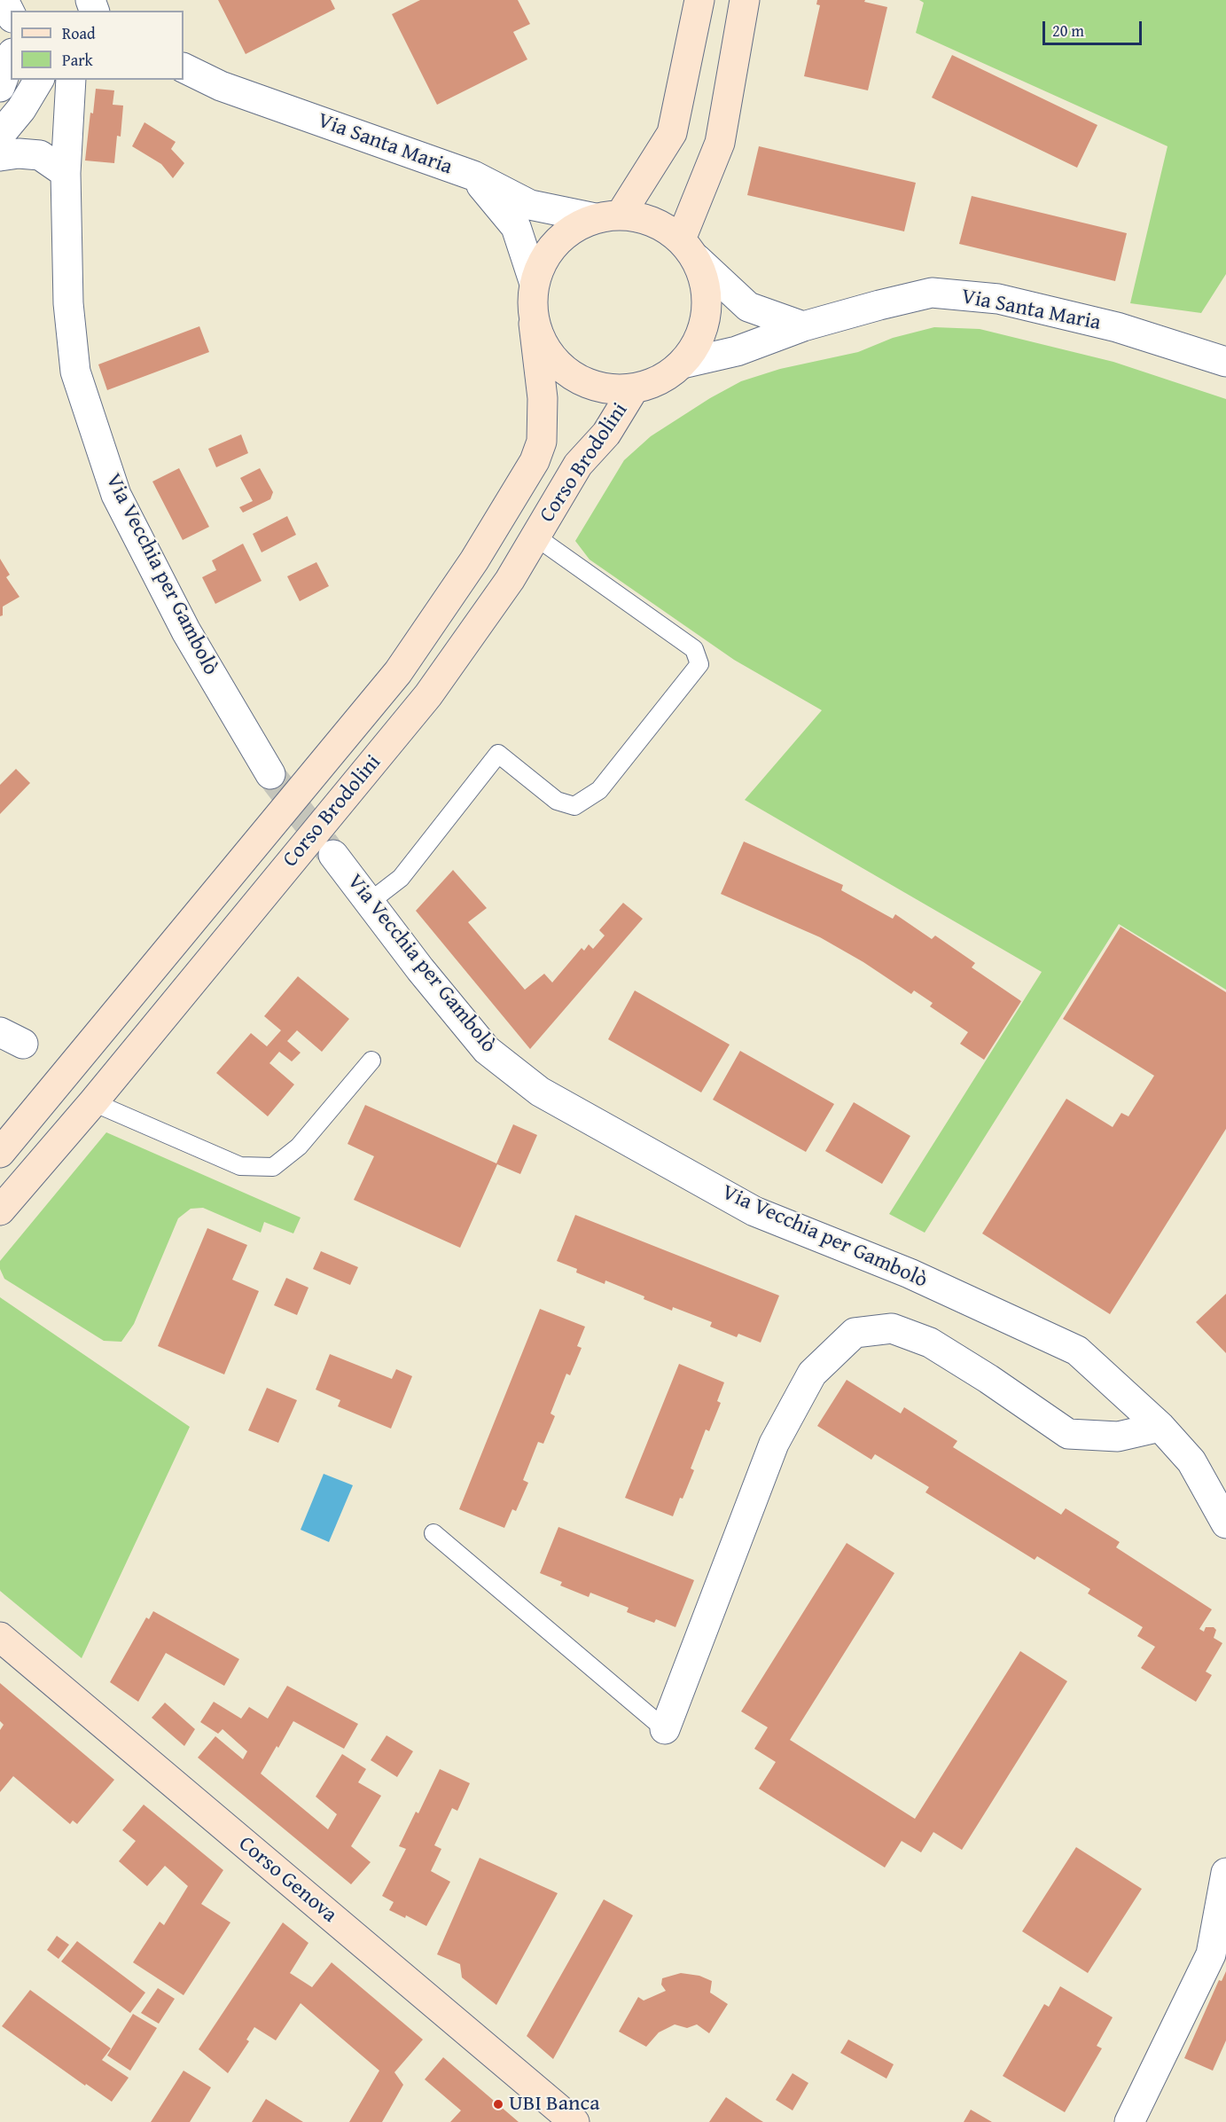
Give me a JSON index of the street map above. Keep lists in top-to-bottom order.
{
  "streets": {
    "main road": ["Corso Brodolini", "Corso Genova"],
    "street": ["Via Santa Maria", "Via Vecchia per Gambolò"]
  },
  "crossings": [
    ["Via Santa Maria", "Corso Brodolini"]
  ],
  "places": ["UBI Banca"],
  "legend": ["Road", "Park"],
  "scale_bar": "20 m"
}
